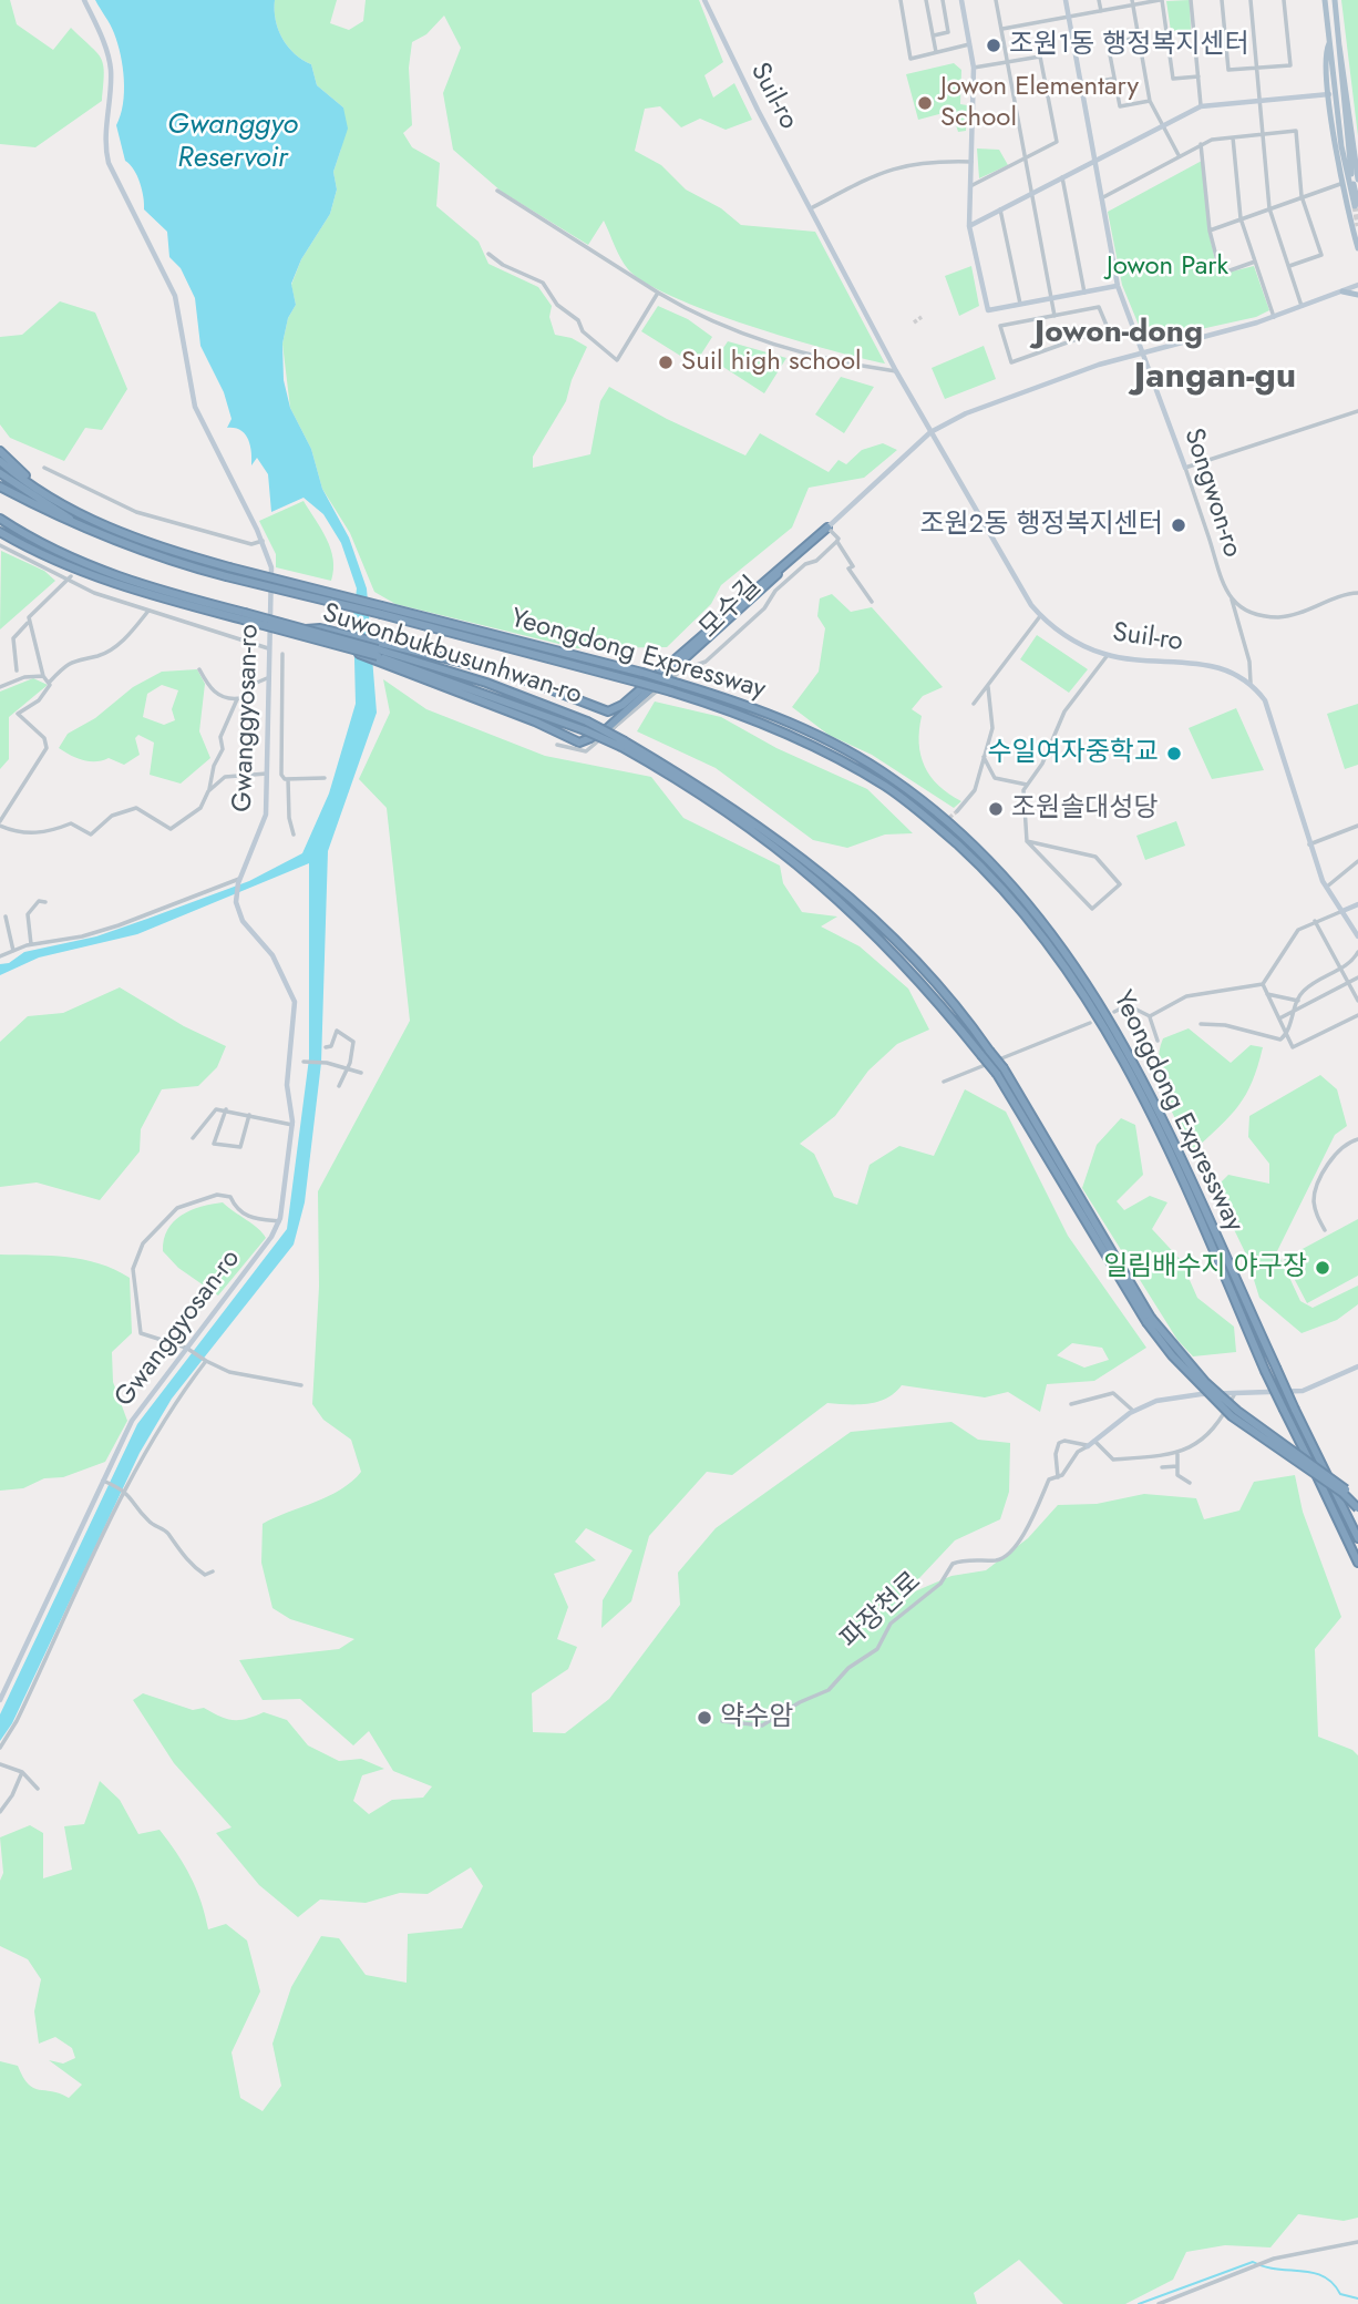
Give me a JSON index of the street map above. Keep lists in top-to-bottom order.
{
  "streets": {
    "highway": ["Suwonbukbusunhwan-ro", "Yeongdong Expressway"],
    "street": [
      "Suil-ro",
      "Songwon-ro",
      "모수길",
      "Gwanggyosan-ro",
      "파장천로"
    ]
  },
  "crossings": [
    ["Suil-ro", "Songwon-ro"]
  ],
  "districts": ["Jowon-dong", "Jangan-gu"],
  "water": ["Gwanggyo Reservoir"],
  "parks": ["Jowon Park"],
  "places": [
    "조원1동 행정복지센터",
    "Jowon Elementary School",
    "Suil high school",
    "조원2동 행정복지센터",
    "수일여자중학교",
    "조원솔대성당",
    "일림배수지 야구장",
    "약수암"
  ]
}
